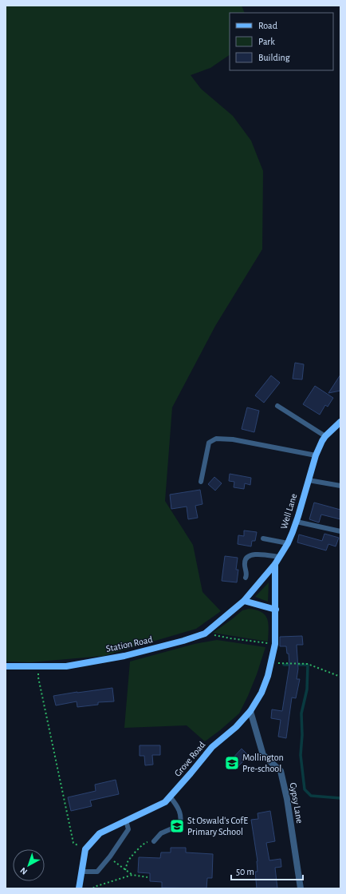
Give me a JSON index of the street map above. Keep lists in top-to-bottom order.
{
  "streets": {
    "street": [
      "Well Lane",
      "Station Road",
      "Grove Road",
      "Gypsy Lane"
    ]
  },
  "crossings": [
    ["Well Lane", "Station Road"],
    ["Well Lane", "Grove Road"],
    ["Grove Road", "Gypsy Lane"]
  ],
  "places": {
    "school or university": ["Mollington Pre-school", "St Oswald's CofE Primary School"]
  },
  "legend": ["Road", "Park", "Building"],
  "scale_bar": "50 m",
  "north": "bottom left"
}
